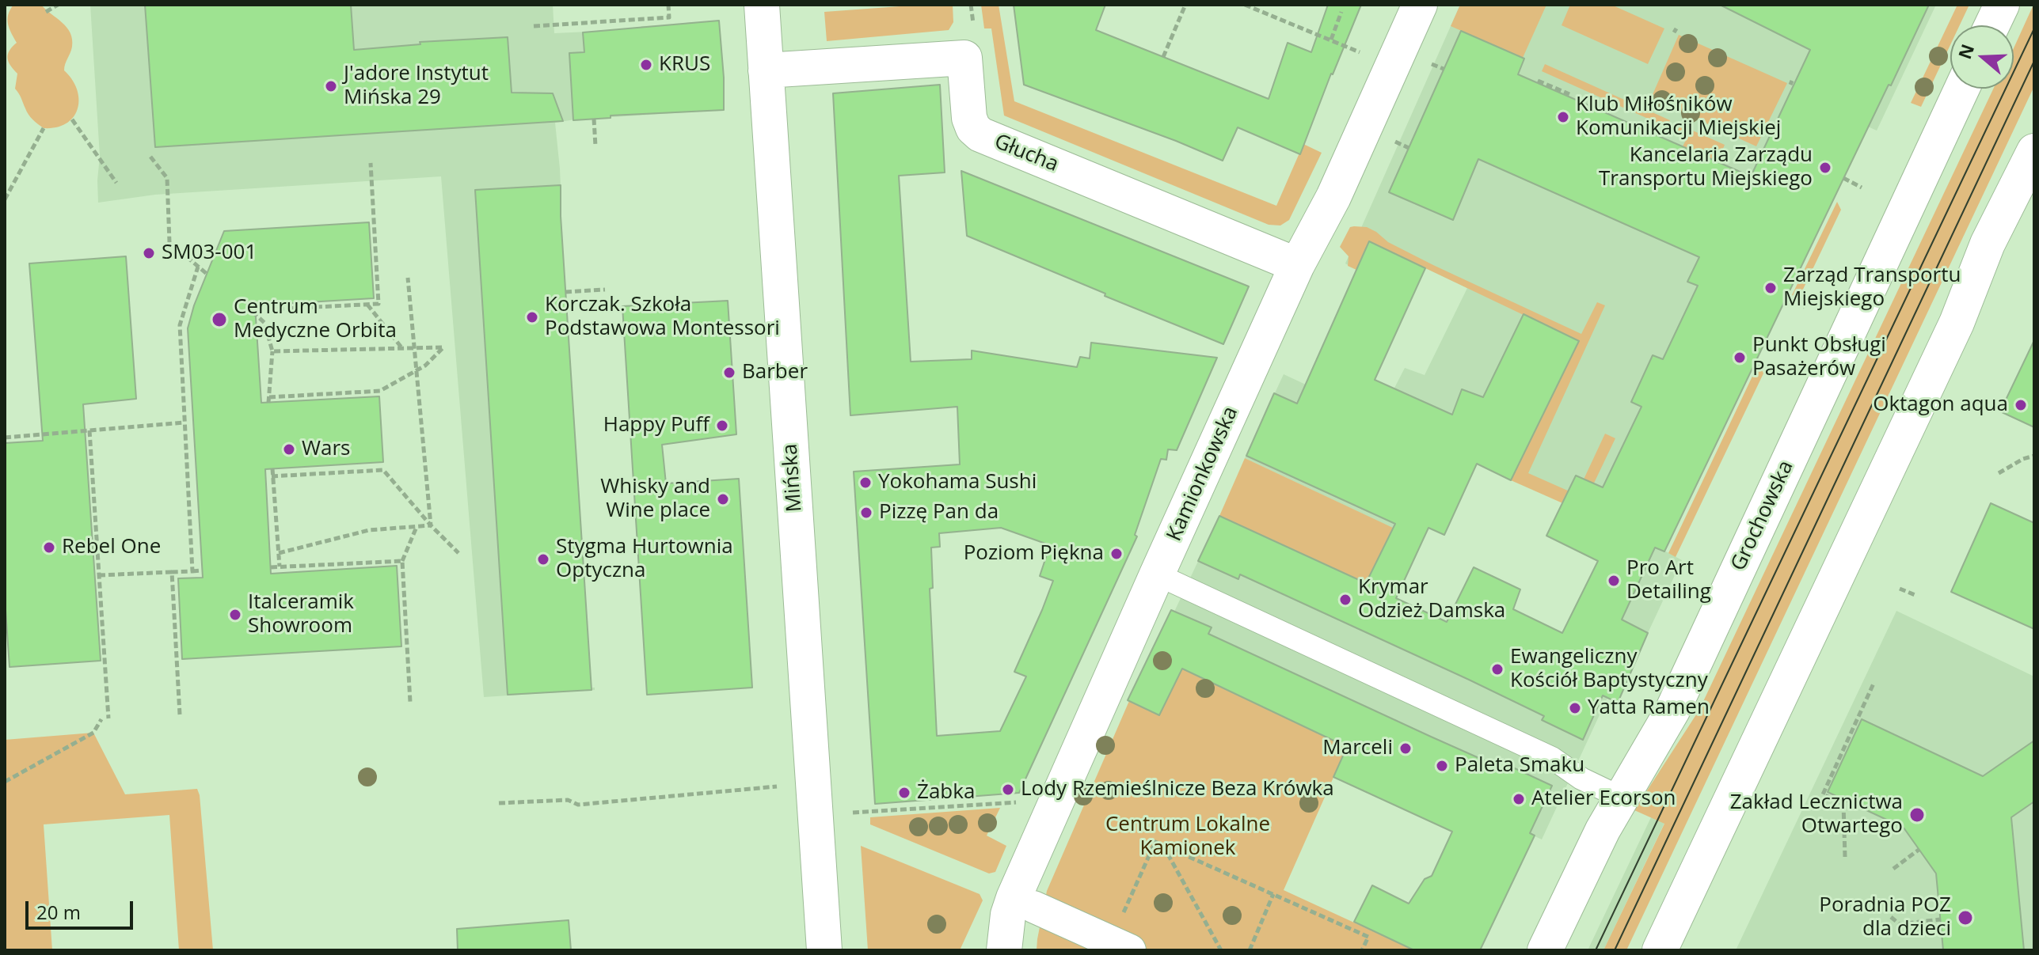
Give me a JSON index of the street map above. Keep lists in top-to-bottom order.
{
  "streets": {
    "street": [
      "Głucha",
      "Kamionkowska",
      "Mińska",
      "Grochowska"
    ]
  },
  "crossings": [
    ["Głucha", "Kamionkowska"],
    ["Głucha", "Mińska"]
  ],
  "parks": ["Centrum Lokalne Kamionek"],
  "places": [
    "KRUS",
    "J'adore Instytut Mińska 29",
    "Klub Miłośników Komunikacji Miejskiej",
    "Kancelaria Zarządu Transportu Miejskiego",
    "SM03-001",
    "Zarząd Transportu Miejskiego",
    "Korczak. Szkoła Podstawowa Montessori",
    "Centrum Medyczne Orbita",
    "Punkt Obsługi Pasażerów",
    "Barber",
    "Oktagon aqua",
    "Happy Puff",
    "Wars",
    "Yokohama Sushi",
    "Whisky and Wine place",
    "Pizzę Pan da",
    "Rebel One",
    "Poziom Piękna",
    "Stygma Hurtownia Optyczna",
    "Pro Art Detailing",
    "Krymar Odzież Damska",
    "Italceramik Showroom",
    "Ewangeliczny Kościół Baptystyczny",
    "Yatta Ramen",
    "Marceli",
    "Paleta Smaku",
    "Lody Rzemieślnicze Beza Krówka",
    "Żabka",
    "Atelier Ecorson",
    "Zakład Lecznictwa Otwartego",
    "Poradnia POZ dla dzieci"
  ],
  "scale_bar": "20 m",
  "north": "left"
}
